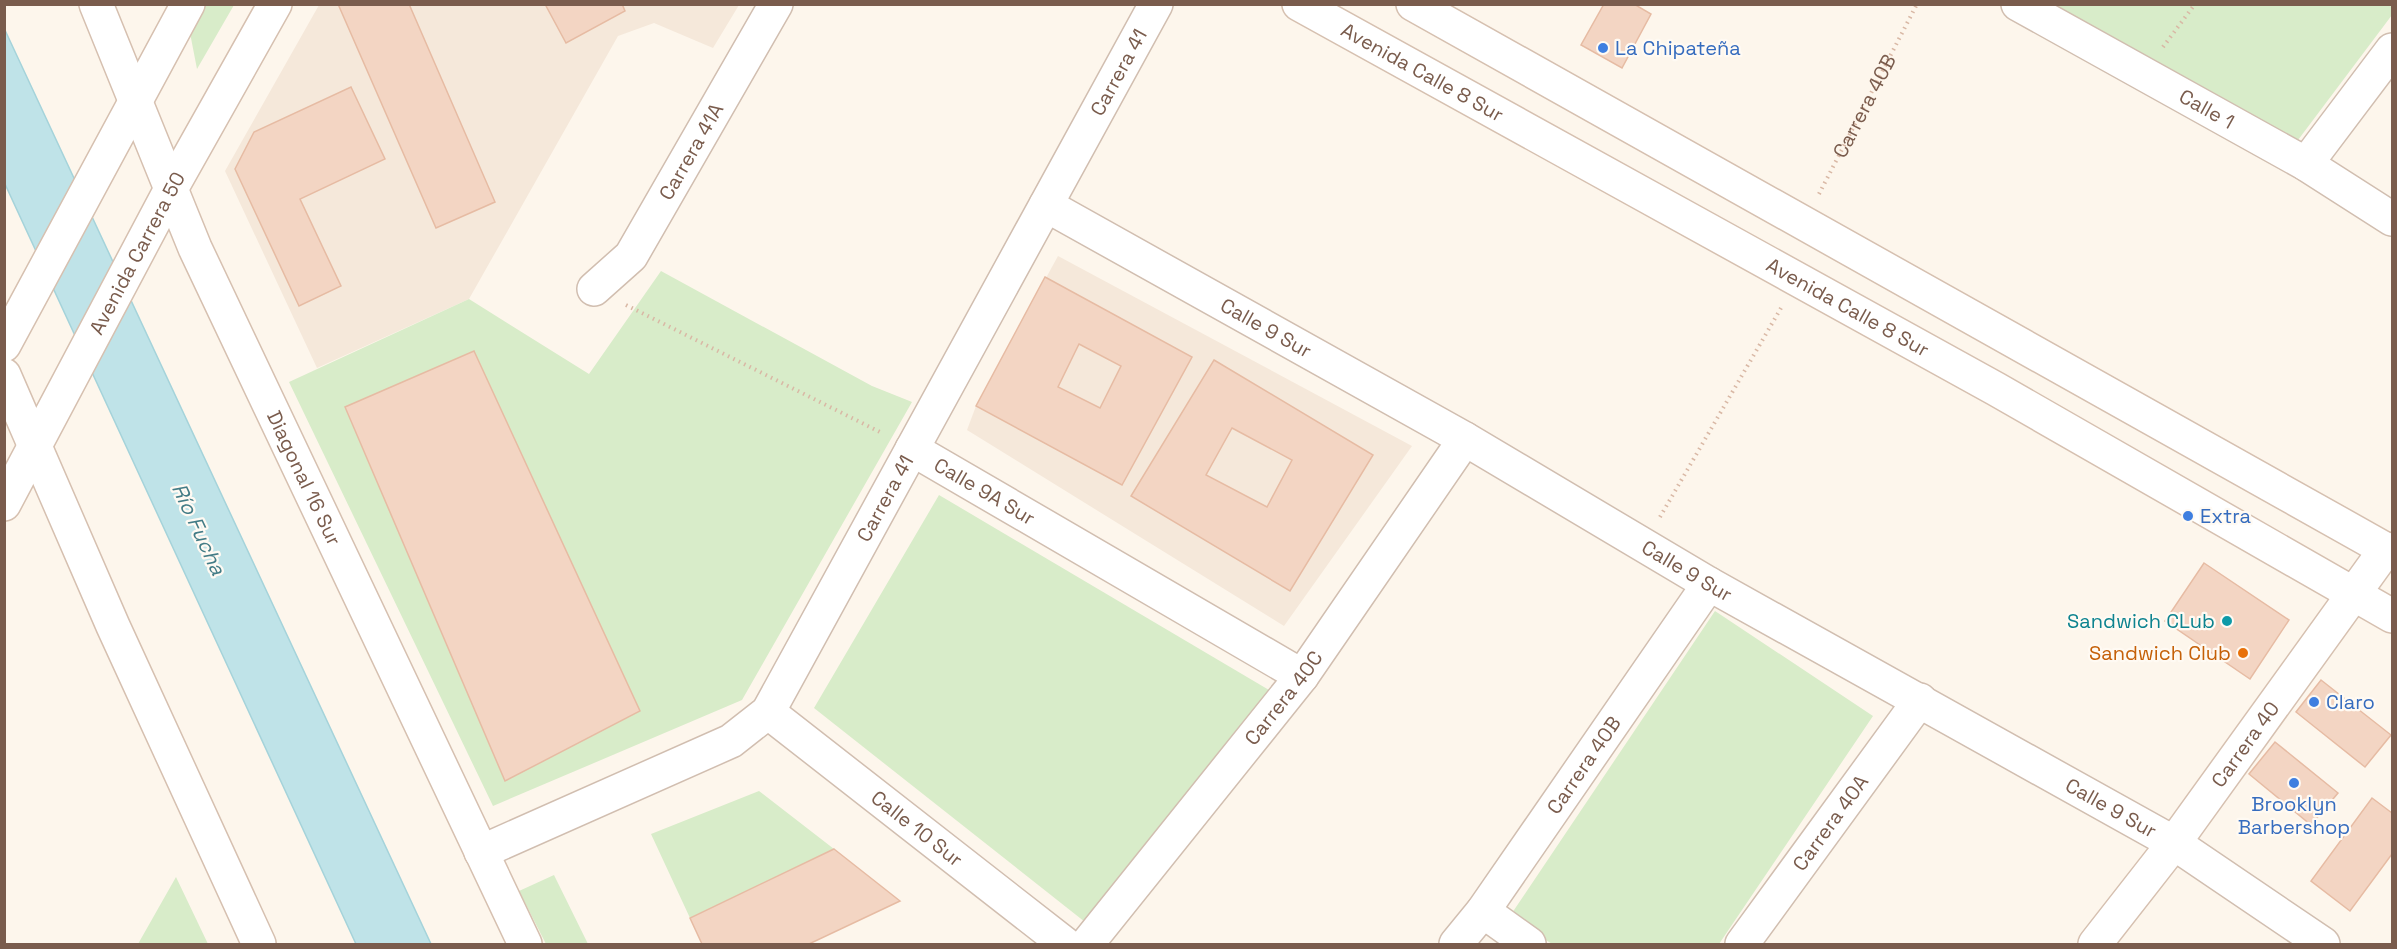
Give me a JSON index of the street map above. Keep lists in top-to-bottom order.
{
  "streets": {
    "street": [
      "Avenida Calle 8 Sur",
      "Carrera 41",
      "Carrera 40B",
      "Calle 1",
      "Carrera 41A",
      "Avenida Carrera 50",
      "Calle 9 Sur",
      "Diagonal 16 Sur",
      "Calle 9A Sur",
      "Carrera 40C",
      "Carrera 40",
      "Carrera 40A",
      "Calle 10 Sur"
    ]
  },
  "crossings": [
    ["Avenida Calle 8 Sur", "Carrera 40"],
    ["Carrera 41", "Calle 9 Sur"],
    ["Carrera 41", "Diagonal 16 Sur"],
    ["Carrera 41", "Calle 9A Sur"],
    ["Carrera 41", "Calle 10 Sur"],
    ["Carrera 40B", "Calle 9 Sur"],
    ["Carrera 41A", "Calle 9A Sur"],
    ["Avenida Carrera 50", "Diagonal 16 Sur"],
    ["Calle 9 Sur", "Carrera 40C"],
    ["Calle 9 Sur", "Carrera 40"],
    ["Calle 9 Sur", "Carrera 40A"],
    ["Calle 9A Sur", "Carrera 40C"]
  ],
  "water": ["Río Fucha"],
  "places": [
    "La Chipateña",
    "Extra",
    "Sandwich CLub",
    "Sandwich Club",
    "Claro",
    "Brooklyn Barbershop"
  ]
}
